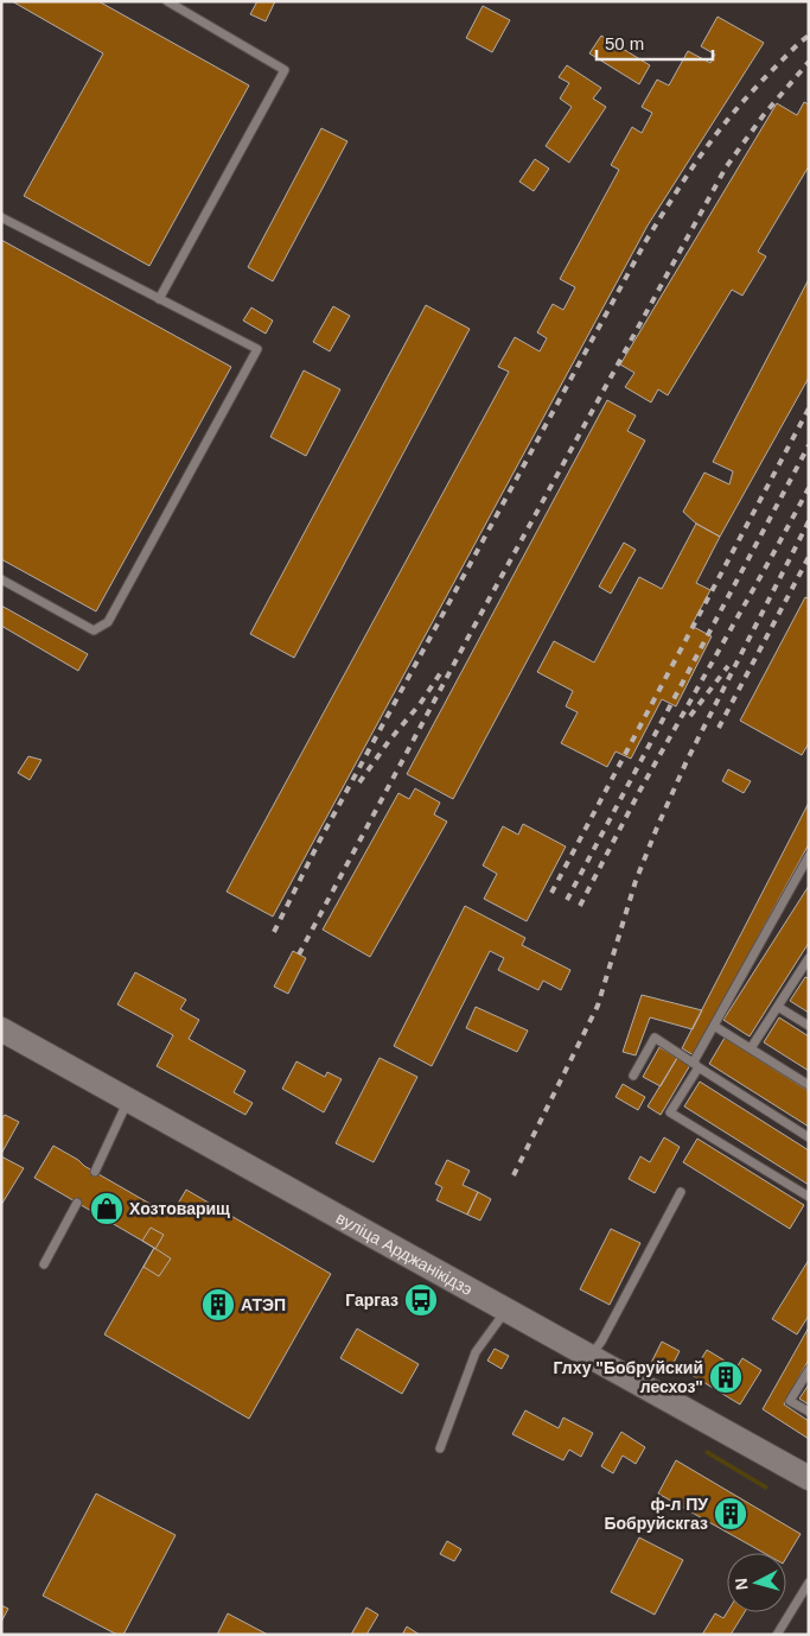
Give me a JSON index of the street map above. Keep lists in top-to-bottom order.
{
  "streets": {
    "main road": ["вуліца Арджанікідзэ"]
  },
  "places": {
    "shop": ["Хозтоварищ"],
    "bus stop": ["Гаргаз"],
    "building": ["АТЭП", "Глху \"Бобруйский лесхоз\"", "ф-л ПУ Бобруйскгаз"]
  },
  "scale_bar": "50 m",
  "north": "left"
}
